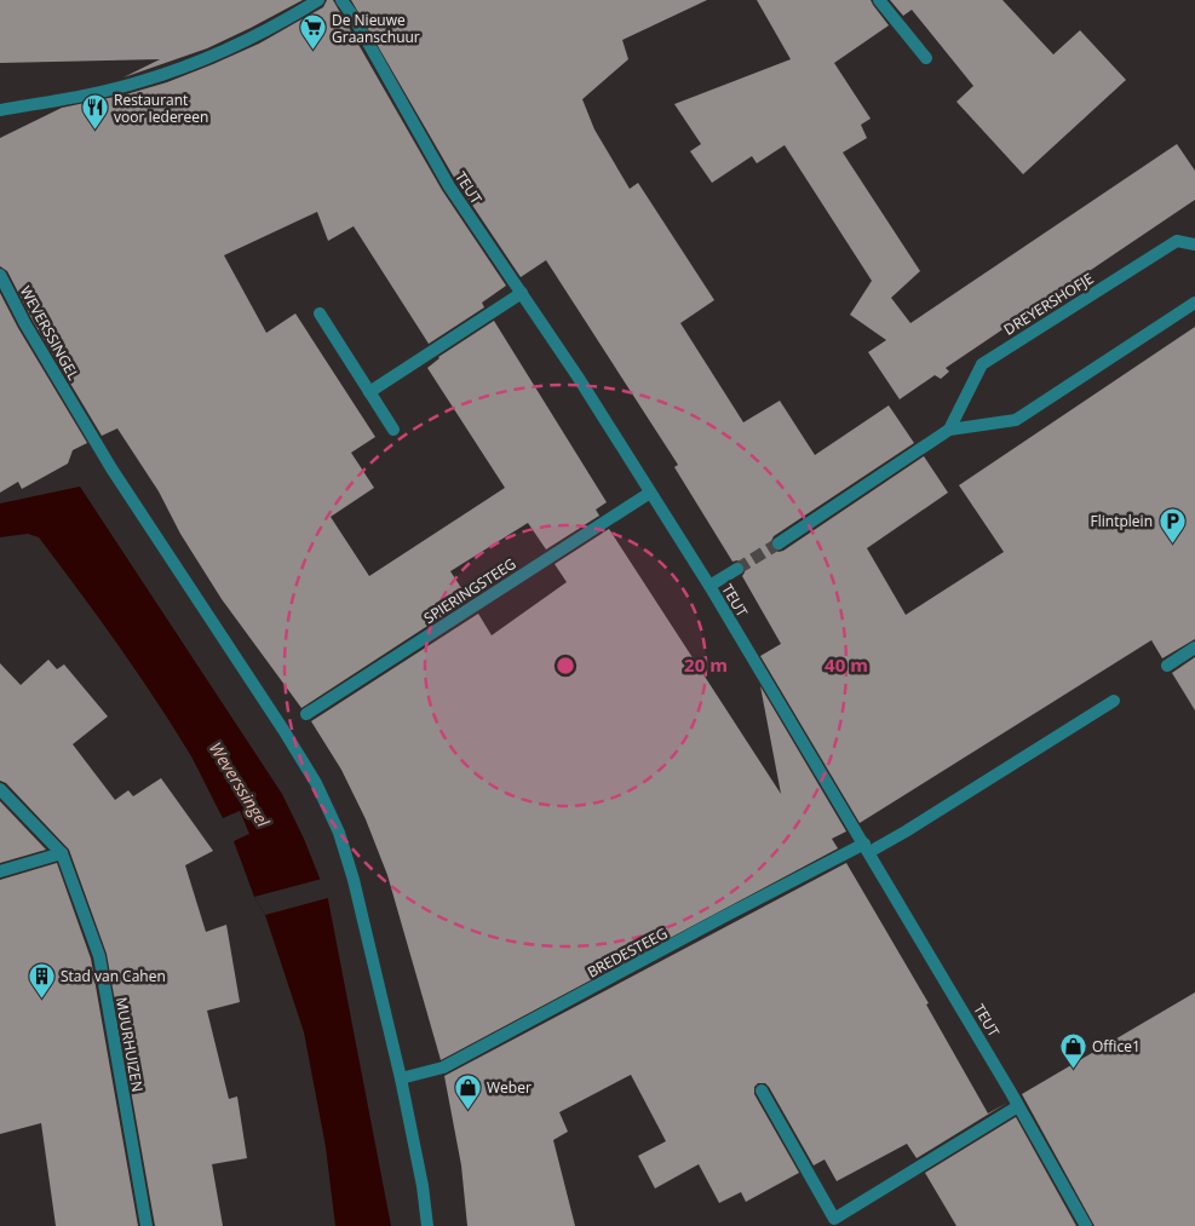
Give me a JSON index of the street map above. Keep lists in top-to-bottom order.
{
  "streets": {
    "street": [
      "TEUT",
      "DREYERSHOFJE",
      "WEVERSSINGEL",
      "SPIERINGSTEEG",
      "BREDESTEEG",
      "MUURHUIZEN"
    ]
  },
  "crossings": [
    ["TEUT", "SPIERINGSTEEG"],
    ["TEUT", "BREDESTEEG"],
    ["WEVERSSINGEL", "BREDESTEEG"]
  ],
  "water": ["Weverssingel"],
  "places": {
    "supermarket": ["De Nieuwe Graanschuur"],
    "restaurant": ["Restaurant voor Iedereen"],
    "parking": ["Flintplein"],
    "building": ["Stad van Cahen"],
    "shop": ["Office1", "Weber"]
  },
  "rings": ["20 m", "40 m"]
}
